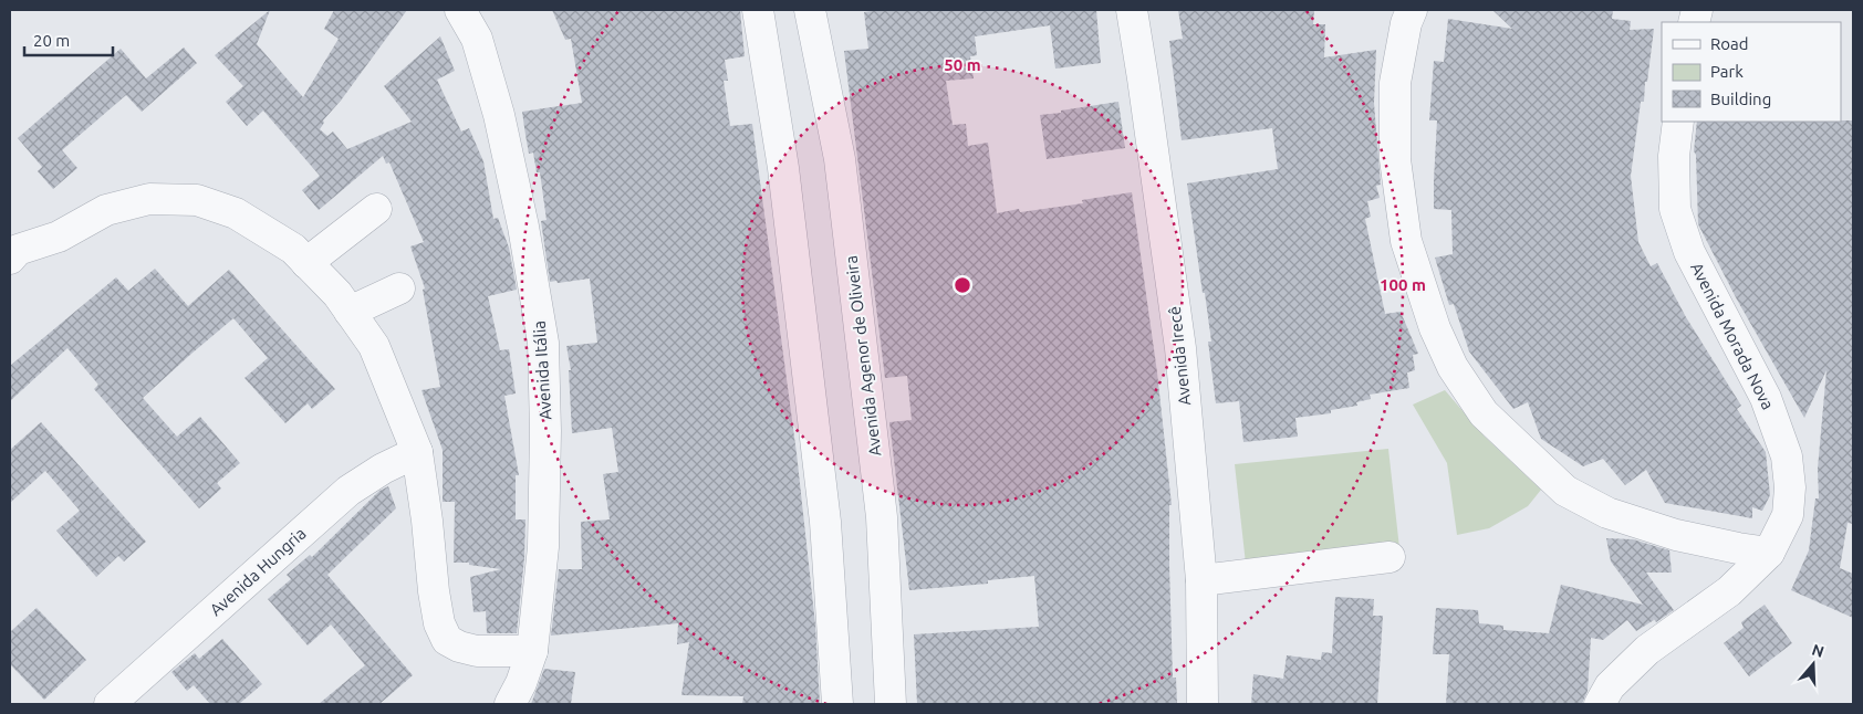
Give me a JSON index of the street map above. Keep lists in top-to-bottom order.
{
  "streets": {
    "street": [
      "Avenida Morada Nova",
      "Avenida Agenor de Oliveira",
      "Avenida Irecê",
      "Avenida Itália",
      "Avenida Hungria"
    ]
  },
  "legend": ["Road", "Park", "Building"],
  "scale_bar": "20 m",
  "north": "top",
  "rings": ["50 m", "100 m"]
}
